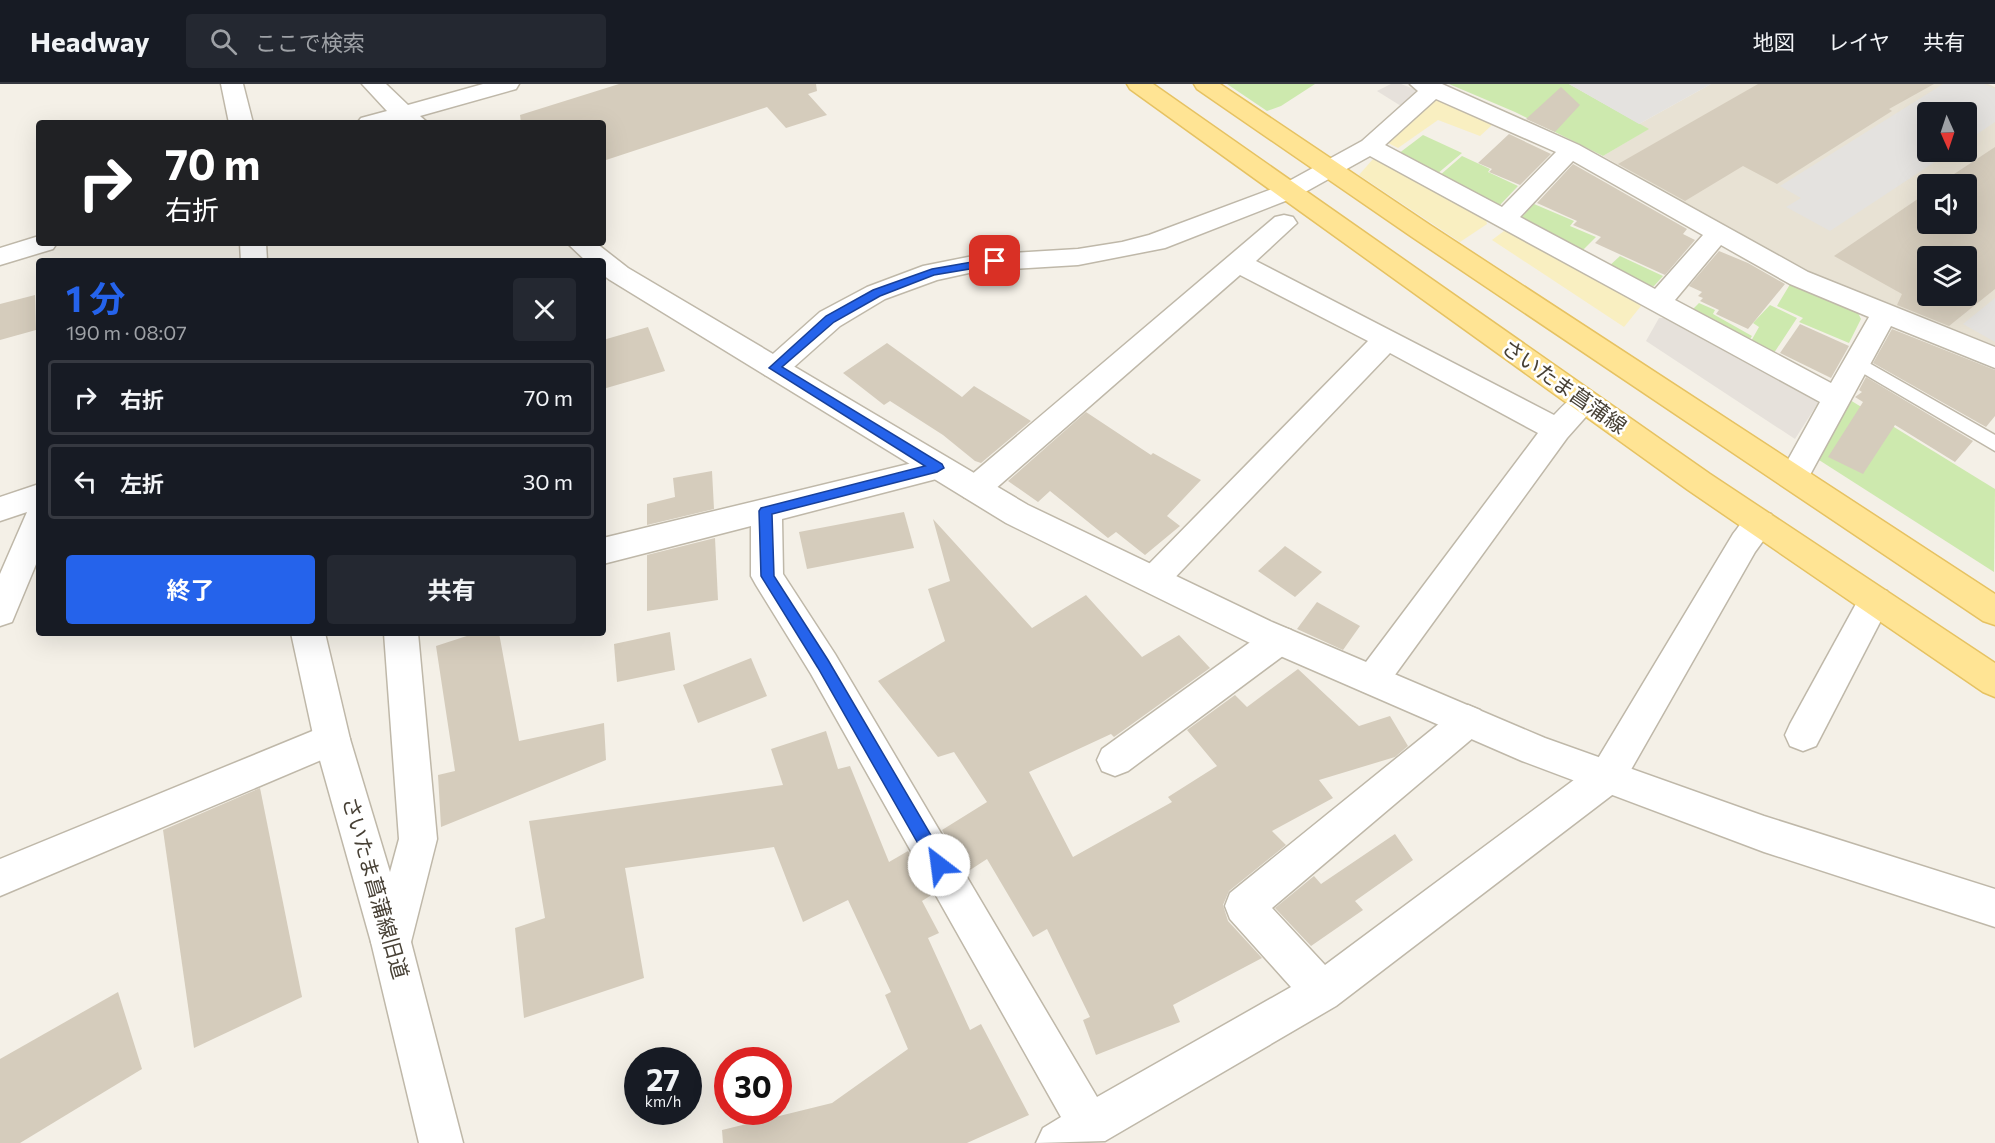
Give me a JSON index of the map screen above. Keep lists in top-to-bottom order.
{
  "streets": {
    "main road": ["さいたま菖蒲線"],
    "street": ["さいたま菖蒲線旧道"]
  },
  "north": "bottom",
  "page": {
    "header": "Headway",
    "search": "ここで検索",
    "nav": ["地図", "レイヤ", "共有"],
    "turn": ["70 m", "右折"],
    "heading": ["1 分", "190 m · 08:07"],
    "list": [
      {
        "name": "右折",
        "value": "70 m"
      },
      {
        "name": "左折",
        "value": "30 m"
      }
    ],
    "buttons": ["終了", "共有"],
    "speed": "27 km/h",
    "limit": "30"
  }
}
